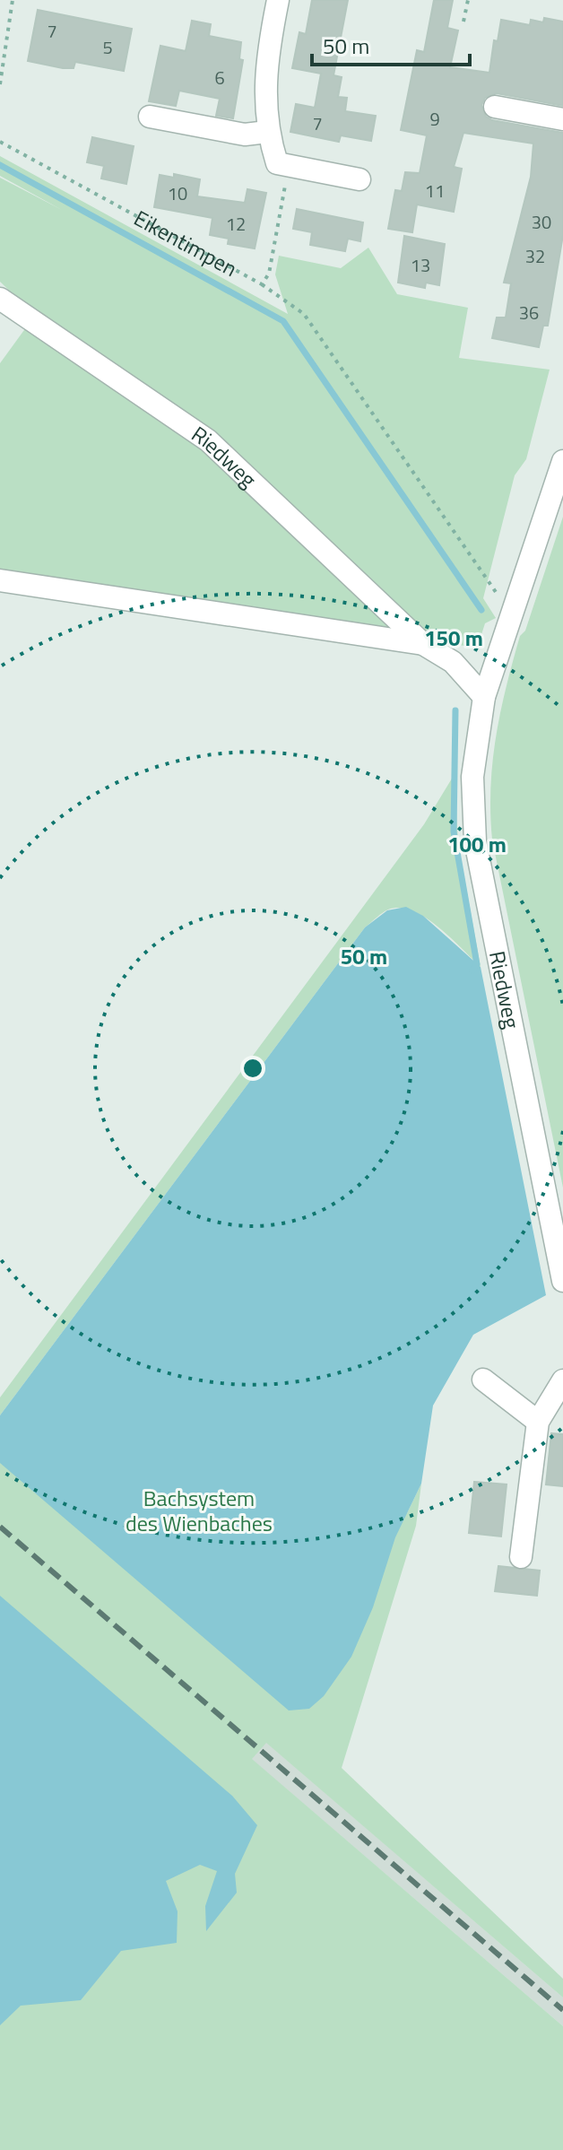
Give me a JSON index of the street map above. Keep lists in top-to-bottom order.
{
  "streets": {
    "street": ["Riedweg"],
    "path": ["Eikentimpen"]
  },
  "parks": ["Bachsystem des Wienbaches"],
  "house_numbers": [
    "7",
    "5",
    "6",
    "9",
    "7",
    "11",
    "10",
    "30",
    "12",
    "32",
    "13",
    "36"
  ],
  "scale_bar": "50 m",
  "rings": ["150 m", "100 m", "50 m"]
}
